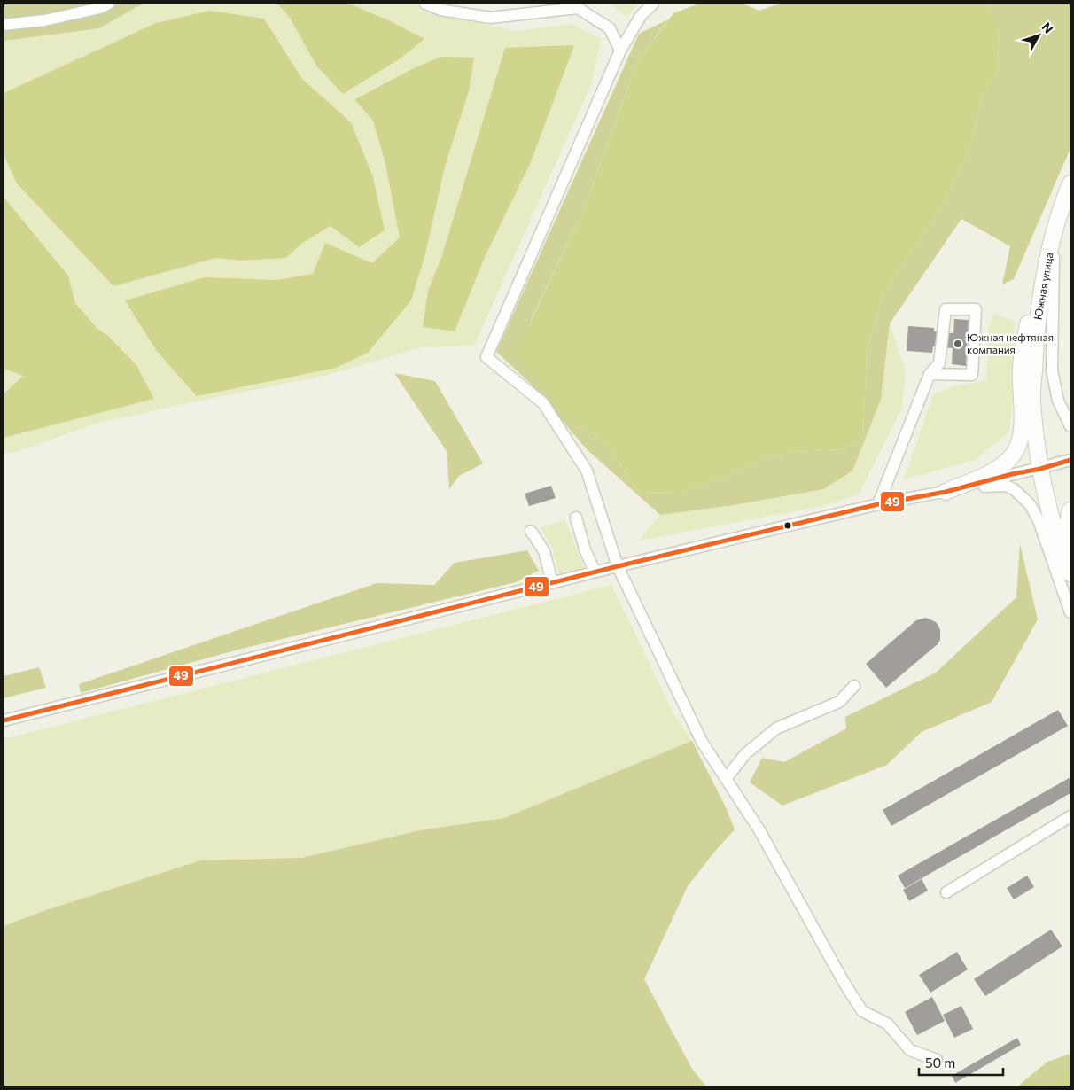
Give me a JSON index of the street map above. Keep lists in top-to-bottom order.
{
  "streets": {
    "highway": ["Южная улица"]
  },
  "places": ["Южная нефтяная компания"],
  "lines": ["transit line 49"],
  "scale_bar": "50 m",
  "north": "top right"
}
